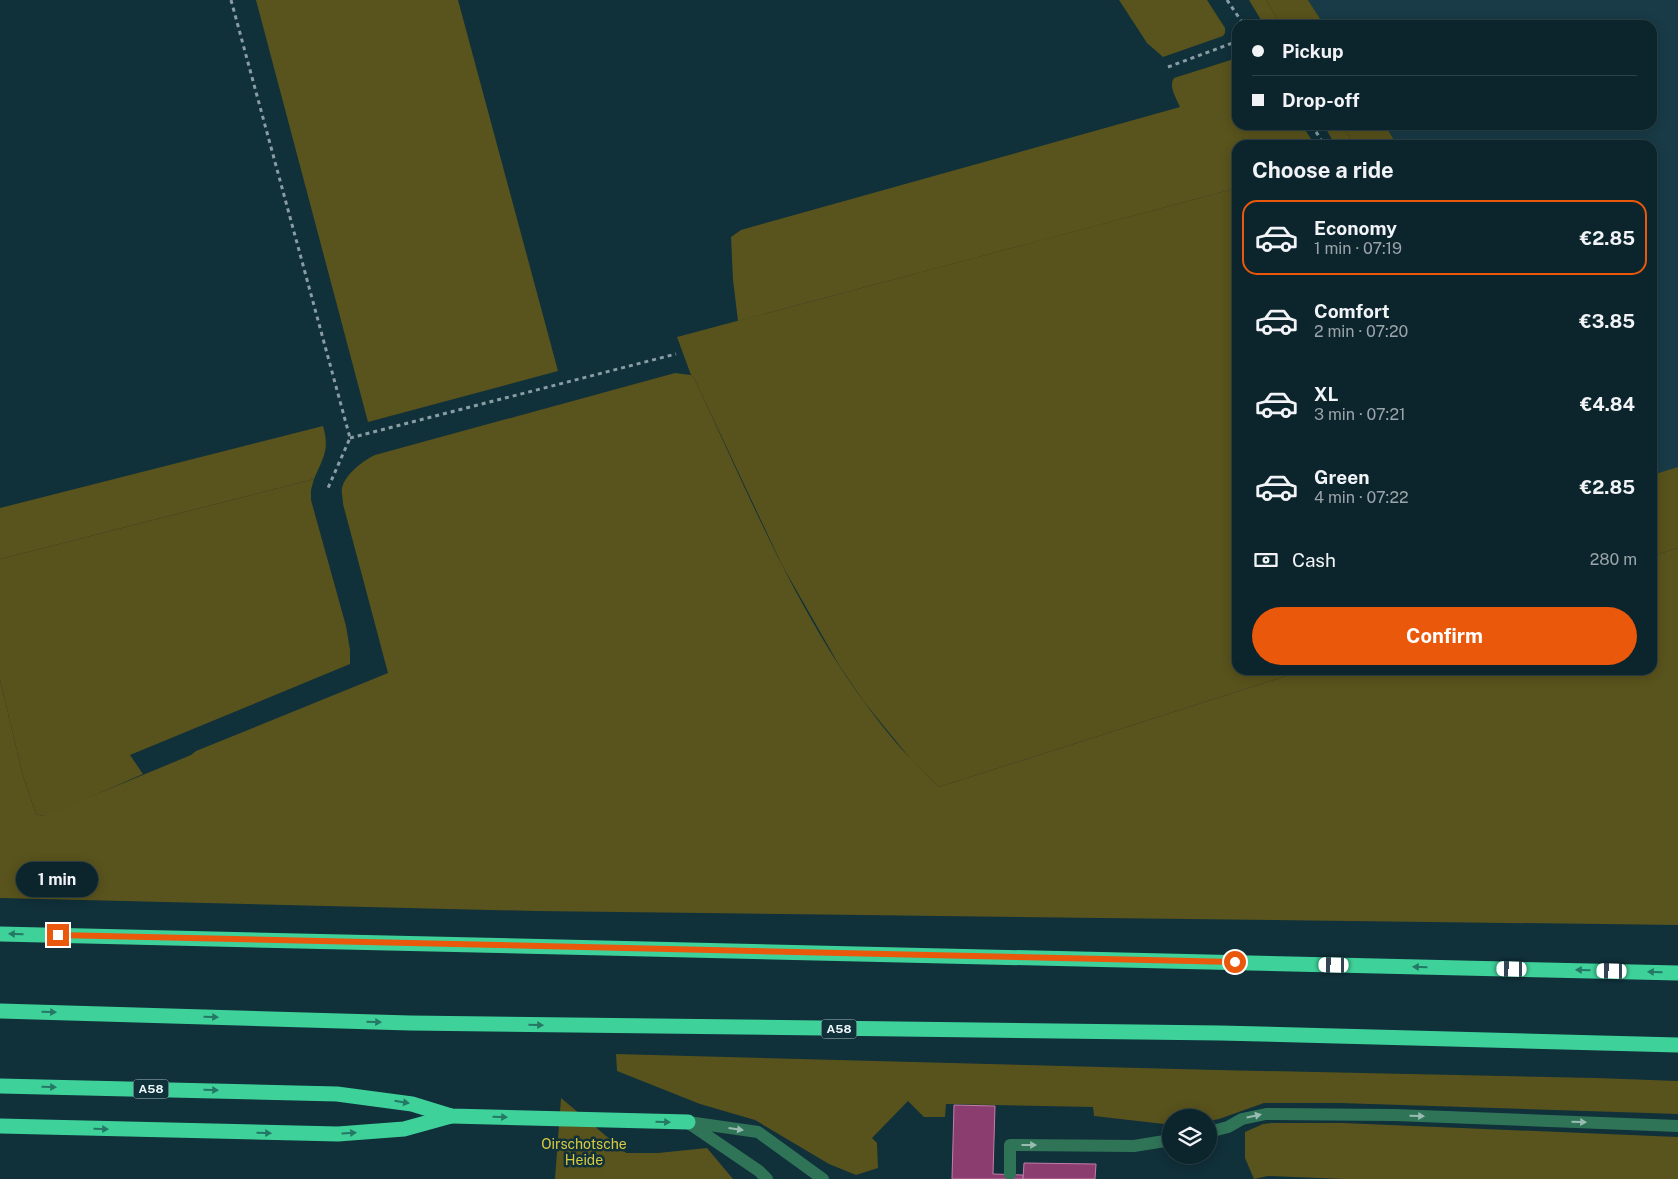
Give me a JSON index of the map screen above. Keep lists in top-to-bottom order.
{
  "streets": {
    "highway": ["A58"]
  },
  "parks": ["Oirschotsche Heide"],
  "page": {
    "banner": ["Pickup", "Drop-off"],
    "heading": "Choose a ride",
    "list": [
      {
        "name": "Economy",
        "note": "1 min · 07:19",
        "value": "€2.85"
      },
      {
        "name": "Comfort",
        "note": "2 min · 07:20",
        "value": "€3.85"
      },
      {
        "name": "XL",
        "note": "3 min · 07:21",
        "value": "€4.84"
      },
      {
        "name": "Green",
        "note": "4 min · 07:22",
        "value": "€2.85"
      }
    ],
    "pay": ["Cash", "280 m"],
    "buttons": "Confirm",
    "bubble": "1 min"
  }
}
